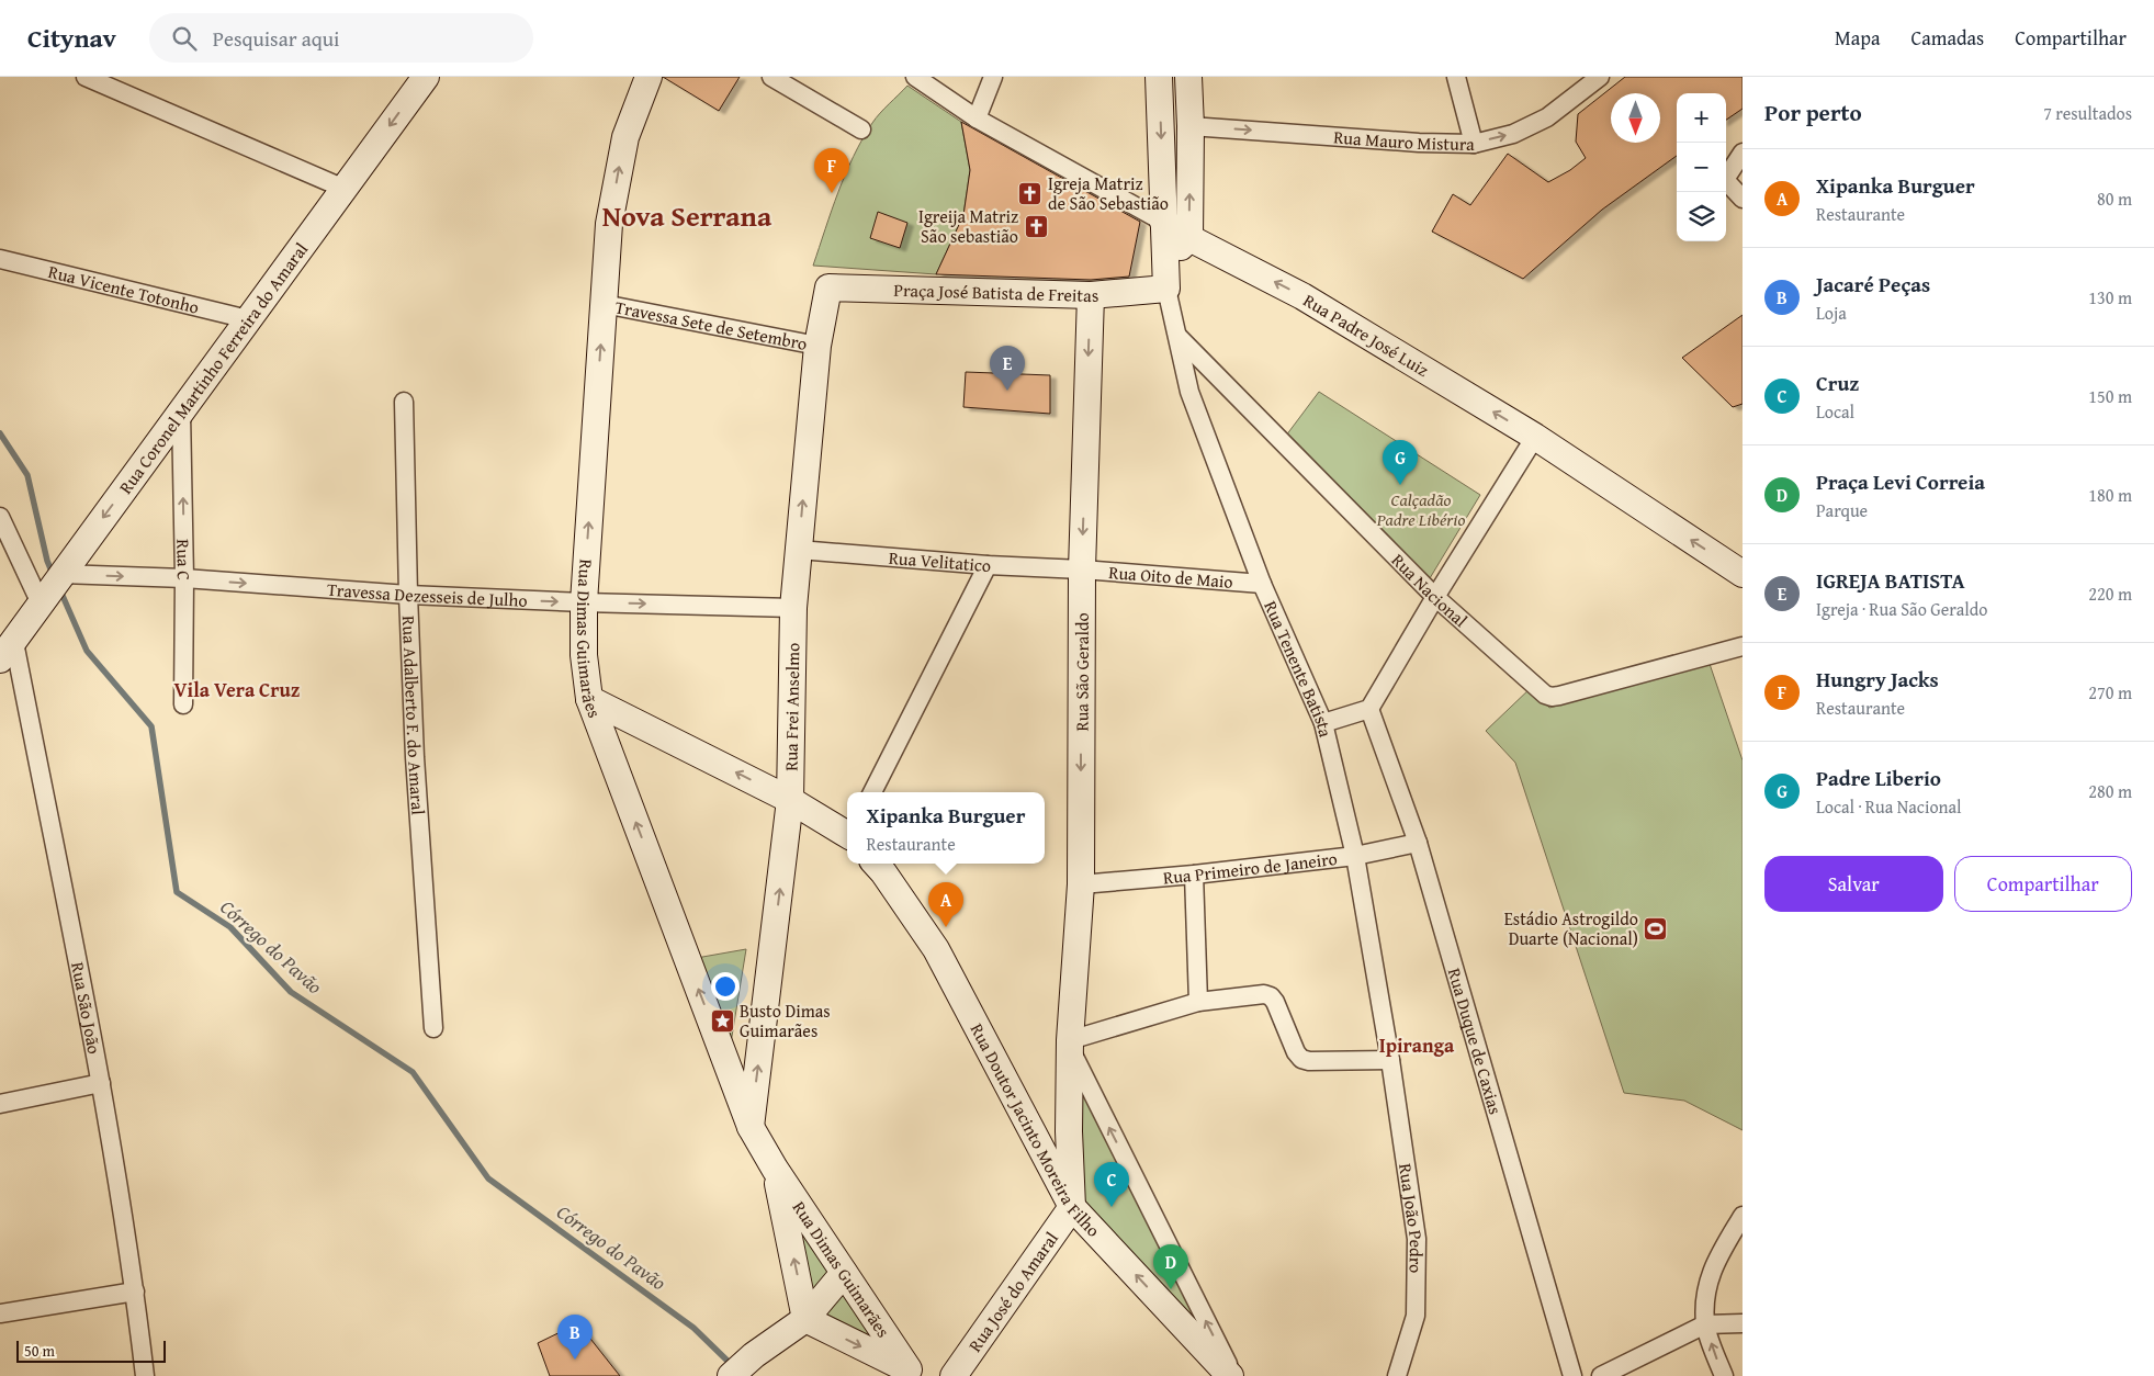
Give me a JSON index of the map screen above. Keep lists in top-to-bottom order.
{
  "streets": {
    "street": [
      "Rua Mauro Mistura",
      "Rua Vicente Totonho",
      "Praça José Batista de Freitas",
      "Travessa Sete de Setembro",
      "Rua Padre José Luiz",
      "Rua Coronel Martinho Ferreira do Amaral",
      "Rua C",
      "Rua Velitatico",
      "Rua Oito de Maio",
      "Rua Nacional",
      "Travessa Dezesseis de Julho",
      "Rua Dimas Guimarães",
      "Rua Tenente Batista",
      "Rua São Geraldo",
      "Rua Frei Anselmo",
      "Rua Adalberto F. do Amaral",
      "Rua Primeiro de Janeiro",
      "Rua São João",
      "Rua Duque de Caxias",
      "Rua Doutor Jacinto Moreira Filho",
      "Rua João Pedro",
      "Rua José do Amaral"
    ]
  },
  "crossings": [
    ["Rua Vicente Totonho", "Rua Coronel Martinho Ferreira do Amaral"],
    ["Praça José Batista de Freitas", "Rua Tenente Batista"],
    ["Praça José Batista de Freitas", "Rua São Geraldo"],
    ["Praça José Batista de Freitas", "Rua Frei Anselmo"],
    ["Travessa Sete de Setembro", "Rua Dimas Guimarães"],
    ["Travessa Sete de Setembro", "Rua Frei Anselmo"],
    ["Rua Coronel Martinho Ferreira do Amaral", "Rua C"],
    ["Rua Coronel Martinho Ferreira do Amaral", "Travessa Dezesseis de Julho"],
    ["Rua Coronel Martinho Ferreira do Amaral", "Rua São João"],
    ["Rua C", "Travessa Dezesseis de Julho"],
    ["Rua Velitatico", "Rua Oito de Maio"],
    ["Rua Velitatico", "Rua São Geraldo"],
    ["Rua Velitatico", "Rua Frei Anselmo"],
    ["Rua Oito de Maio", "Rua Tenente Batista"],
    ["Rua Oito de Maio", "Rua São Geraldo"],
    ["Rua Nacional", "Rua Tenente Batista"],
    ["Travessa Dezesseis de Julho", "Rua Dimas Guimarães"],
    ["Travessa Dezesseis de Julho", "Rua Frei Anselmo"],
    ["Travessa Dezesseis de Julho", "Rua Adalberto F. do Amaral"],
    ["Rua Dimas Guimarães", "Rua Frei Anselmo"],
    ["Rua Tenente Batista", "Rua Primeiro de Janeiro"],
    ["Rua Tenente Batista", "Rua João Pedro"],
    ["Rua São Geraldo", "Rua Primeiro de Janeiro"],
    ["Rua São Geraldo", "Rua Doutor Jacinto Moreira Filho"],
    ["Rua São Geraldo", "Rua José do Amaral"],
    ["Rua Primeiro de Janeiro", "Rua Duque de Caxias"],
    ["Rua Doutor Jacinto Moreira Filho", "Rua José do Amaral"]
  ],
  "one_way": [
    "Rua Mauro Mistura",
    "Rua Padre José Luiz",
    "Rua Coronel Martinho Ferreira do Amaral",
    "Rua C",
    "Travessa Dezesseis de Julho",
    "Rua Dimas Guimarães",
    "Rua São Geraldo",
    "Rua Frei Anselmo"
  ],
  "districts": ["Nova Serrana", "Vila Vera Cruz", "Ipiranga"],
  "water": ["Córrego do Pavão"],
  "parks": ["Calçadão Padre Libério"],
  "places": {
    "church": ["Igreja Matriz de São Sebastião", "Igreija Matriz São sebastião"],
    "sports": ["Estádio Astrogildo Duarte (Nacional)"],
    "place": ["Busto Dimas Guimarães"]
  },
  "scale_bar": "50 m",
  "north": "bottom",
  "page": {
    "header": "Citynav",
    "search": "Pesquisar aqui",
    "nav": ["Mapa", "Camadas", "Compartilhar"],
    "heading": ["Por perto", "7 resultados"],
    "map_buttons": ["+", "−"],
    "pins": [
      "F",
      "E",
      "G",
      "A",
      "C",
      "D",
      "B"
    ],
    "list": [
      {
        "mark": "A",
        "name": "Xipanka Burguer",
        "note": "Restaurante",
        "value": "80 m"
      },
      {
        "mark": "B",
        "name": "Jacaré Peças",
        "note": "Loja",
        "value": "130 m"
      },
      {
        "mark": "C",
        "name": "Cruz",
        "note": "Local",
        "value": "150 m"
      },
      {
        "mark": "D",
        "name": "Praça Levi Correia",
        "note": "Parque",
        "value": "180 m"
      },
      {
        "mark": "E",
        "name": "IGREJA BATISTA",
        "note": "Igreja · Rua São Geraldo",
        "value": "220 m"
      },
      {
        "mark": "F",
        "name": "Hungry Jacks",
        "note": "Restaurante",
        "value": "270 m"
      },
      {
        "mark": "G",
        "name": "Padre Liberio",
        "note": "Local · Rua Nacional",
        "value": "280 m"
      }
    ],
    "popup": ["Xipanka Burguer", "Restaurante"],
    "buttons": ["Salvar", "Compartilhar"],
    "scale": "50 m"
  }
}
